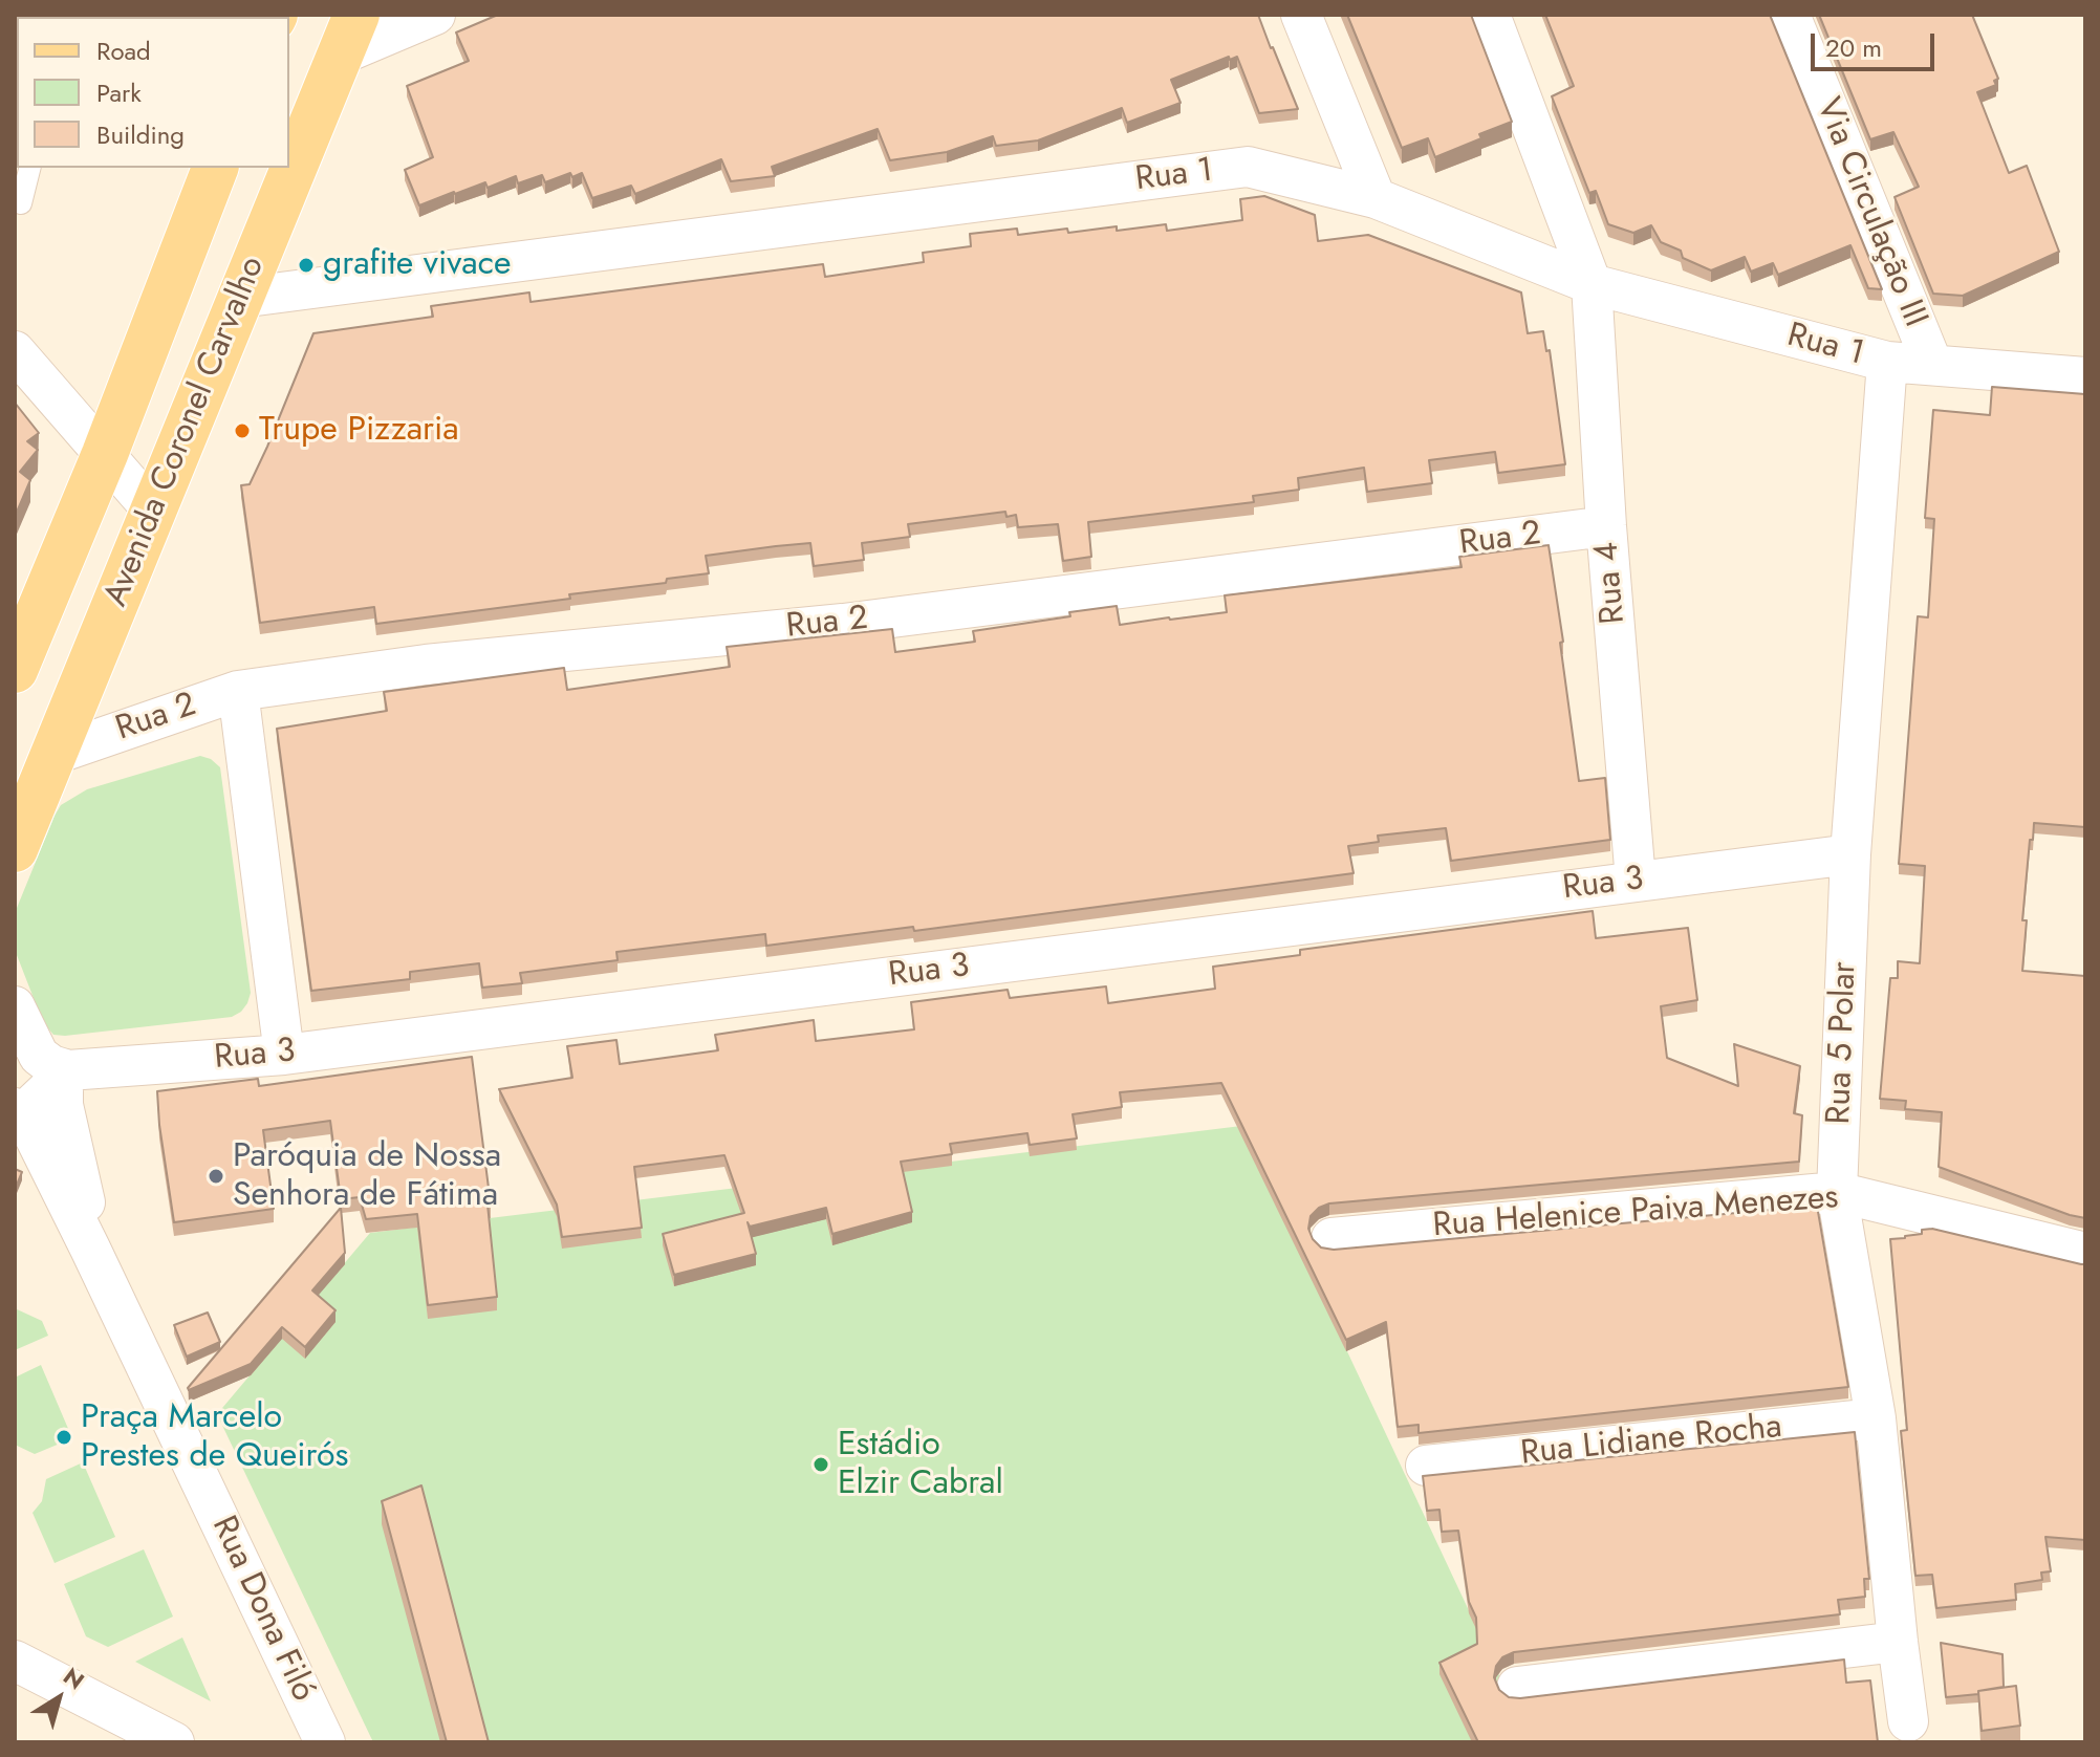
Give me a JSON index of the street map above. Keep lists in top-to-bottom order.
{
  "streets": {
    "main road": ["Avenida Coronel Carvalho"],
    "street": [
      "Rua 1",
      "Via Circulação III",
      "Rua 2",
      "Rua 4",
      "Rua 3",
      "Rua 5 Polar",
      "Rua Helenice Paiva Menezes",
      "Rua Lidiane Rocha",
      "Rua Dona Filó"
    ]
  },
  "crossings": [
    ["Rua 1", "Via Circulação III"],
    ["Rua 1", "Avenida Coronel Carvalho"],
    ["Rua 1", "Rua 4"],
    ["Rua 1", "Rua 5 Polar"],
    ["Avenida Coronel Carvalho", "Rua 2"],
    ["Rua 2", "Rua 4"],
    ["Rua 4", "Rua 3"],
    ["Rua 3", "Rua 5 Polar"],
    ["Rua 3", "Rua Dona Filó"],
    ["Rua 5 Polar", "Rua Helenice Paiva Menezes"],
    ["Rua 5 Polar", "Rua Lidiane Rocha"]
  ],
  "places": [
    "grafite vivace",
    "Trupe Pizzaria",
    "Paróquia de Nossa Senhora de Fátima",
    "Praça Marcelo Prestes de Queirós",
    "Estádio Elzir Cabral"
  ],
  "legend": ["Road", "Park", "Building"],
  "scale_bar": "20 m",
  "north": "top right"
}
